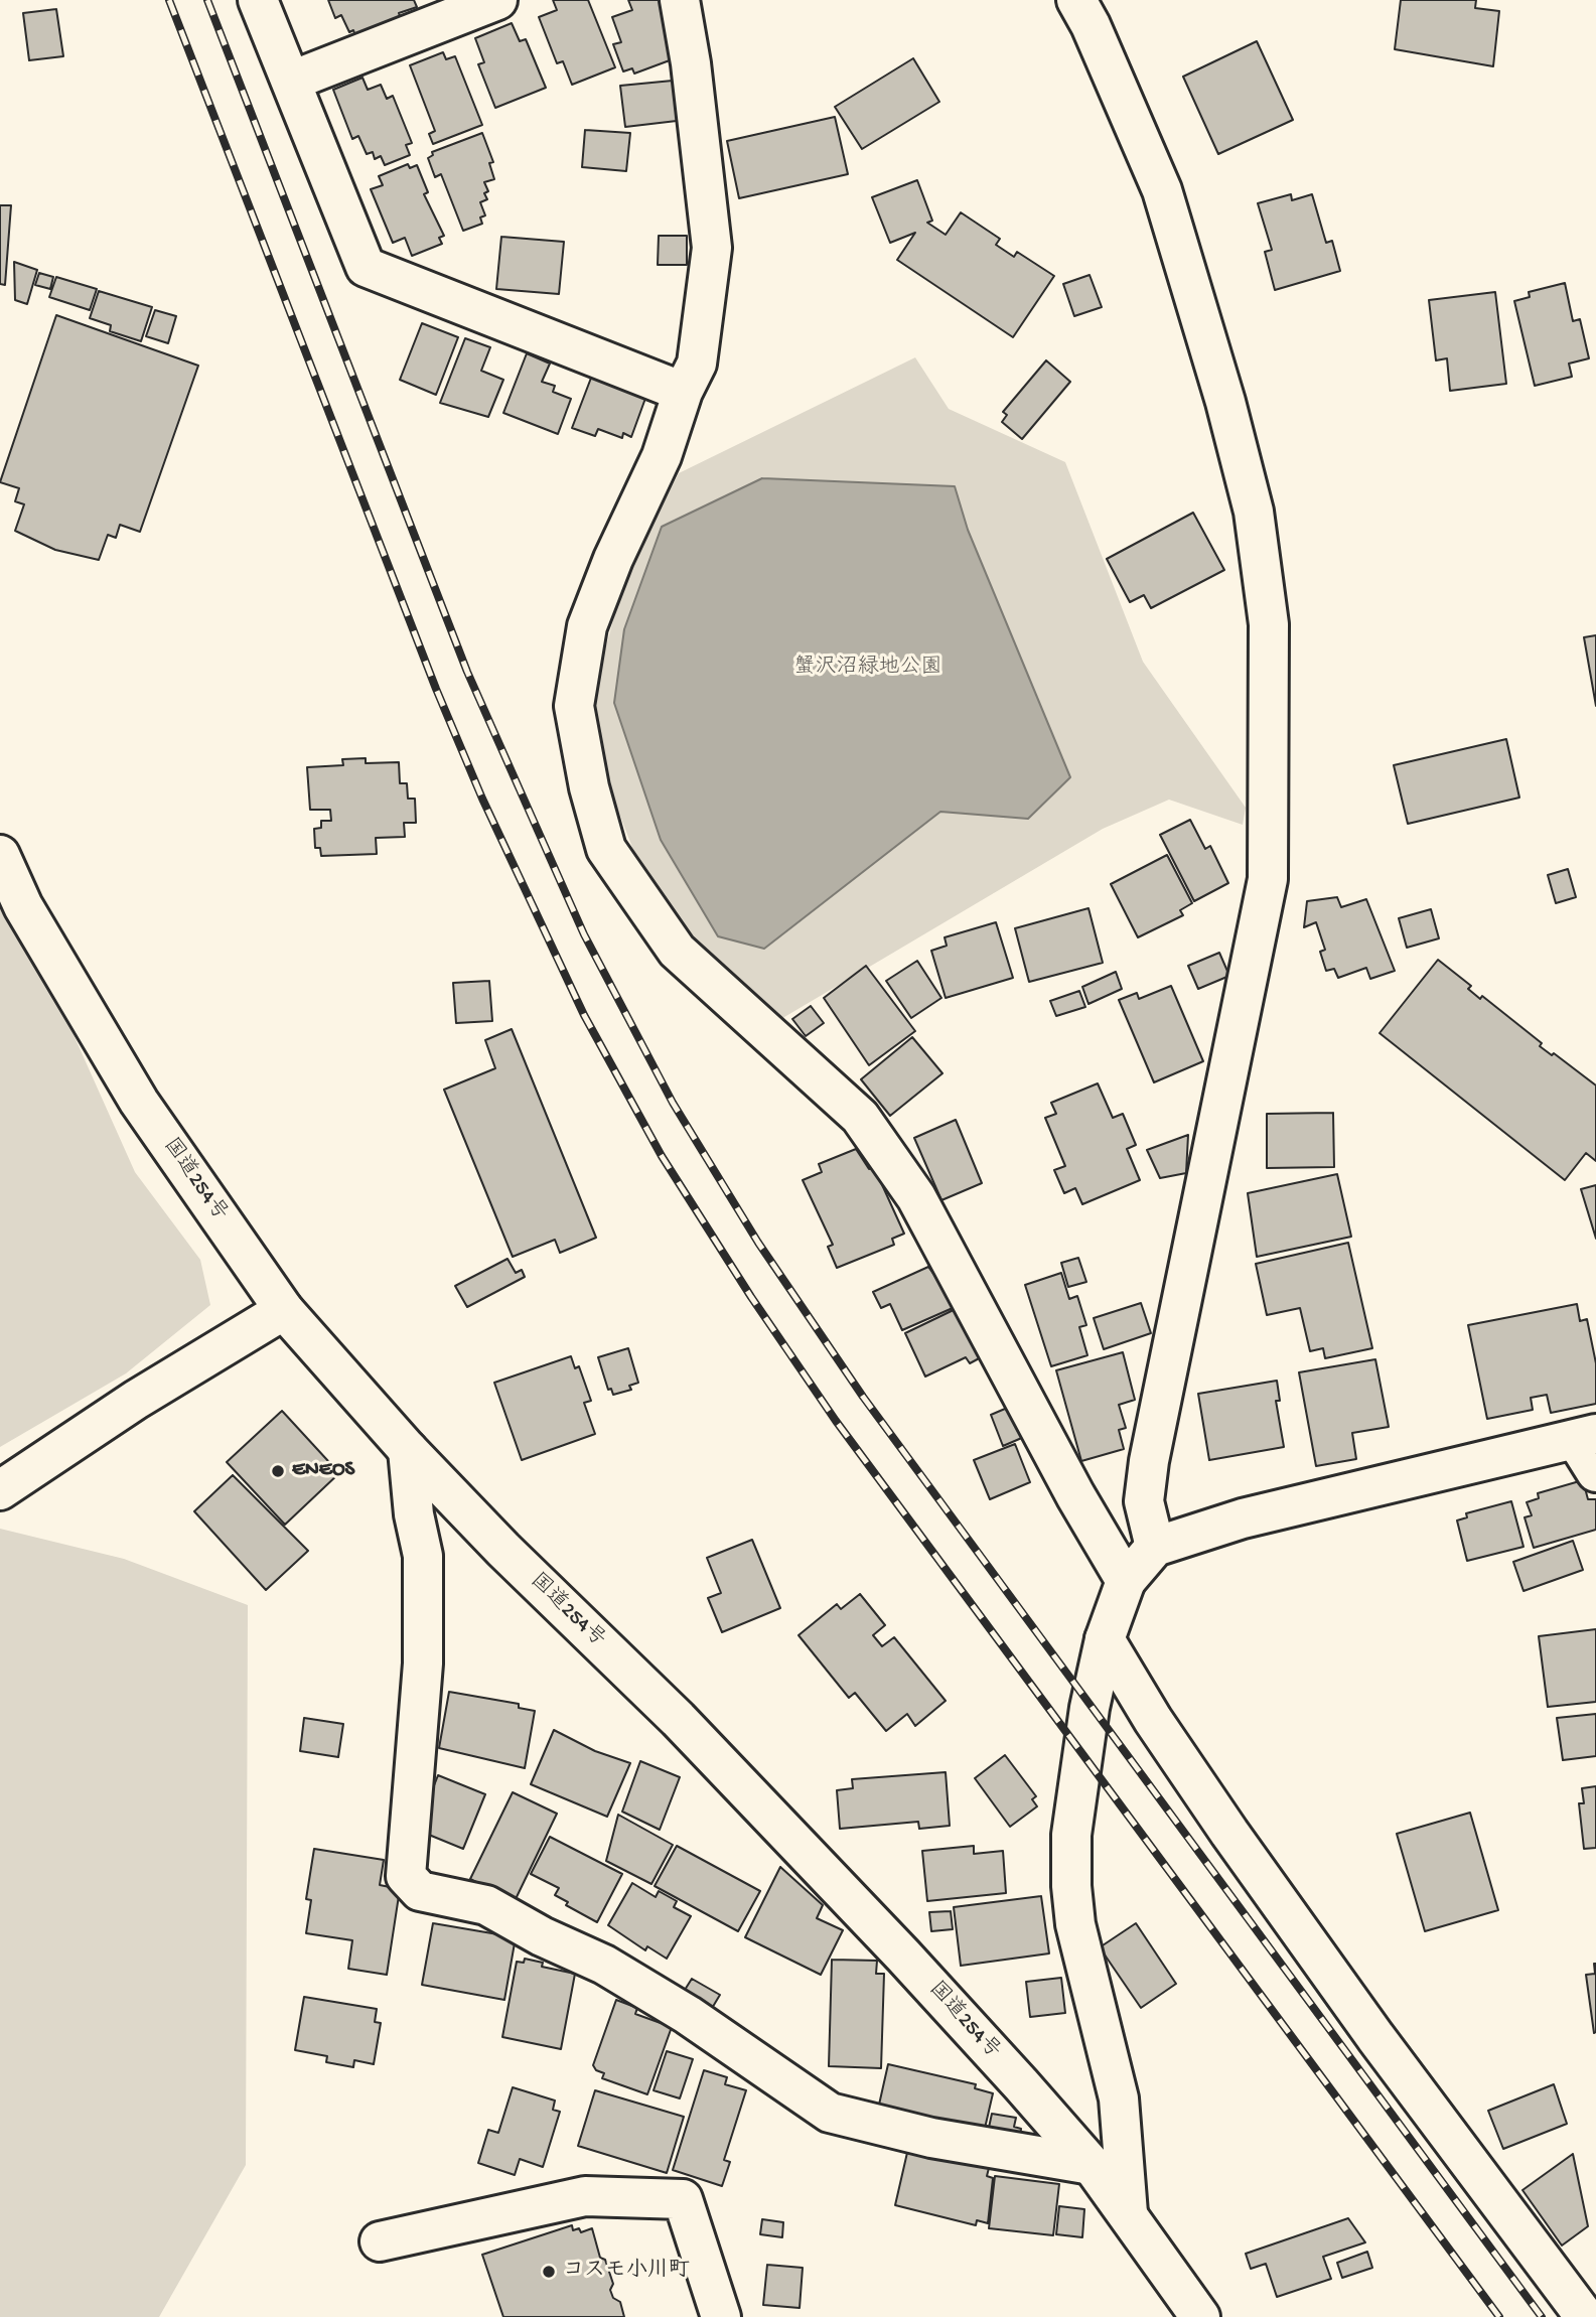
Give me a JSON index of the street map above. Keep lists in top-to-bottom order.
{
  "streets": {
    "main road": ["国道254号"]
  },
  "parks": ["蟹沢沼緑地公園"],
  "places": ["ENEOS", "コスモ小川町"]
}
